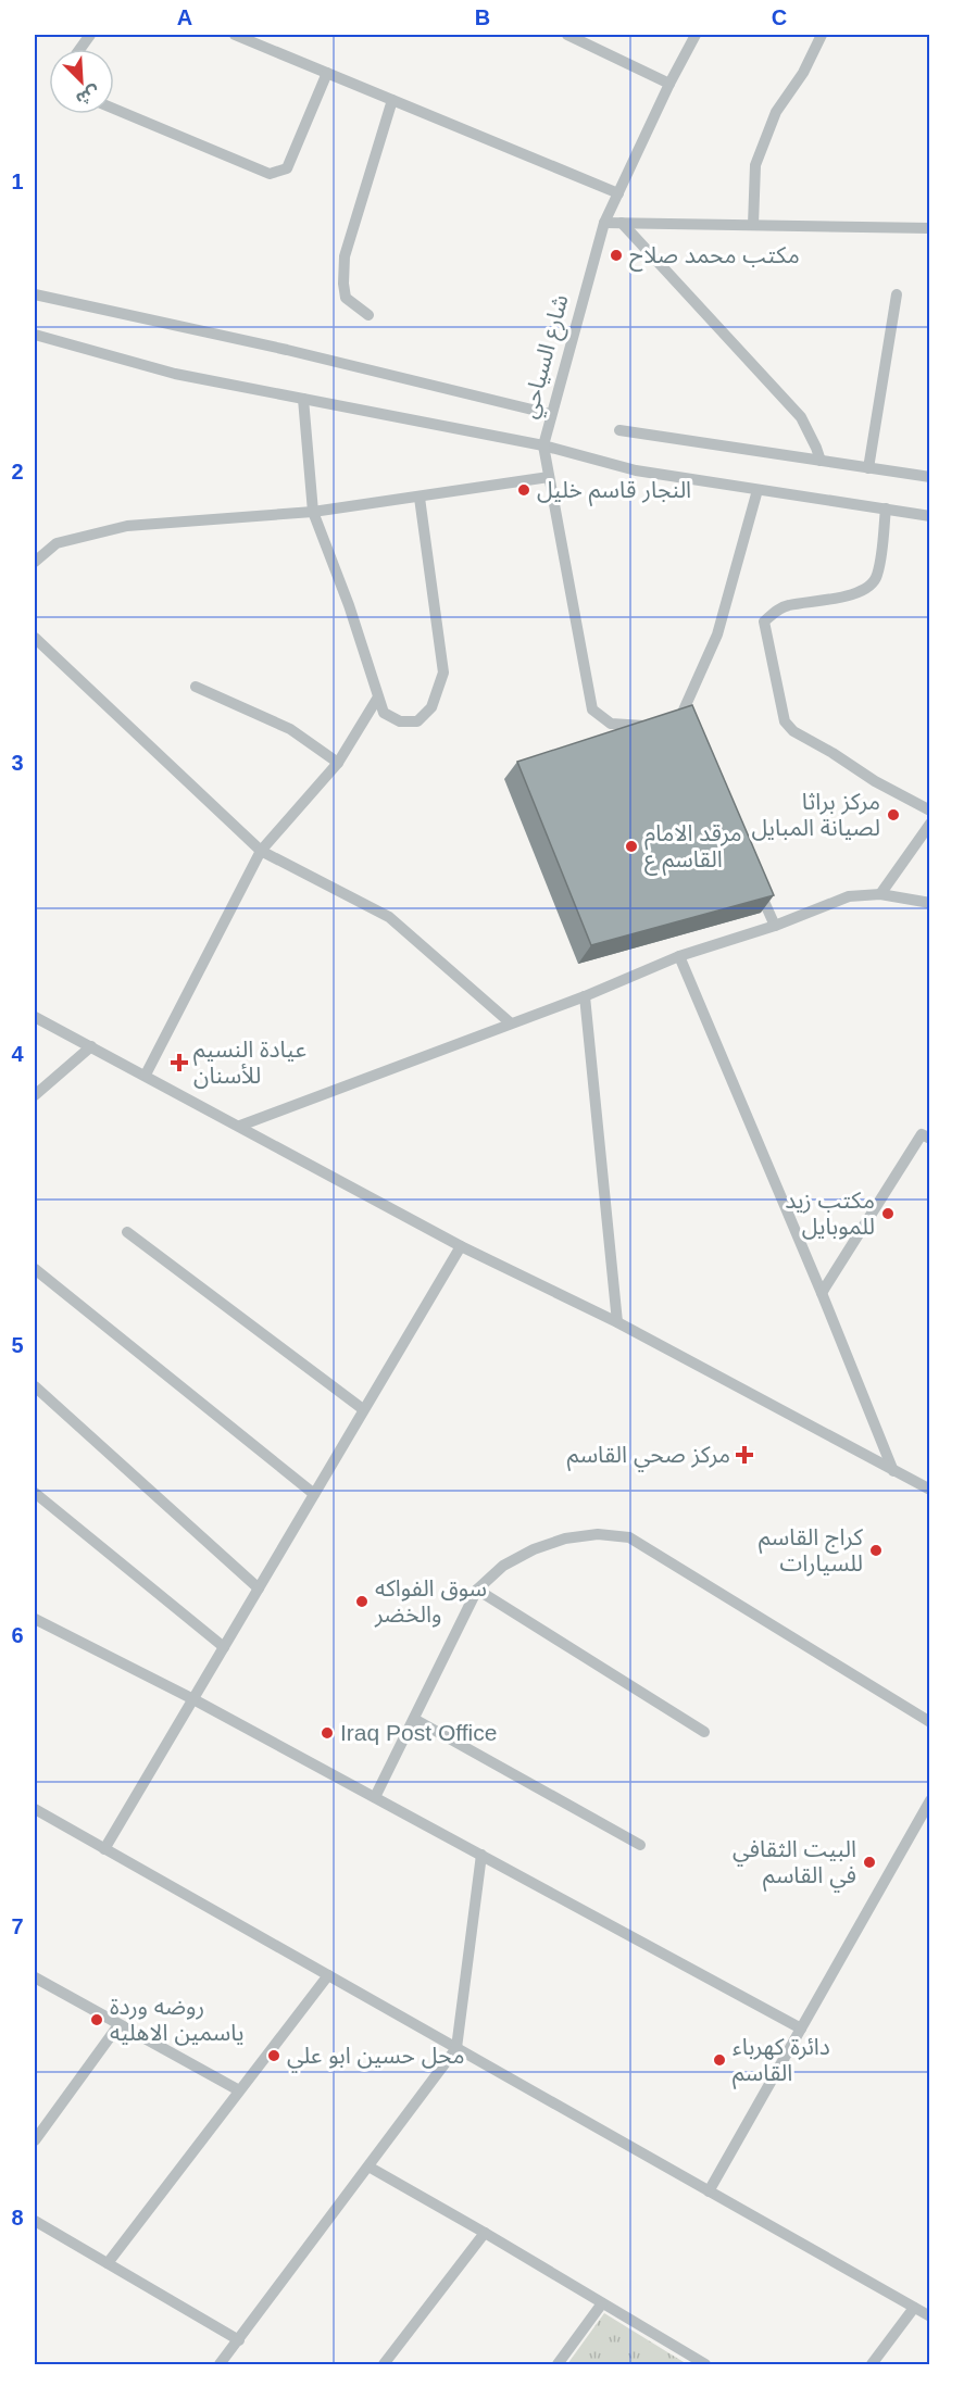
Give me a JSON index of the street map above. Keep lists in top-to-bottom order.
{
  "streets": {
    "street": ["شارع السياحي"]
  },
  "places": {
    "other": [
      "مكتب محمد صلاح",
      "النجار قاسم خليل",
      "مركز براثا لصيانة المبايل",
      "مرقد الامام القاسم ع",
      "مكتب زيد للموبايل",
      "كراج القاسم للسيارات",
      "سوق الفواكه والخضر",
      "Iraq Post Office",
      "البيت الثقافي في القاسم",
      "روضه وردة ياسمين الاهليه",
      "محل حسين ابو علي",
      "دائرة كهرباء القاسم"
    ],
    "health": ["عيادة النسيم للأسنان", "مركز صحي القاسم"]
  },
  "north": "bottom right",
  "grid": {
    "columns": ["A", "B", "C"],
    "rows": [
      "1",
      "2",
      "3",
      "4",
      "5",
      "6",
      "7",
      "8"
    ]
  }
}
